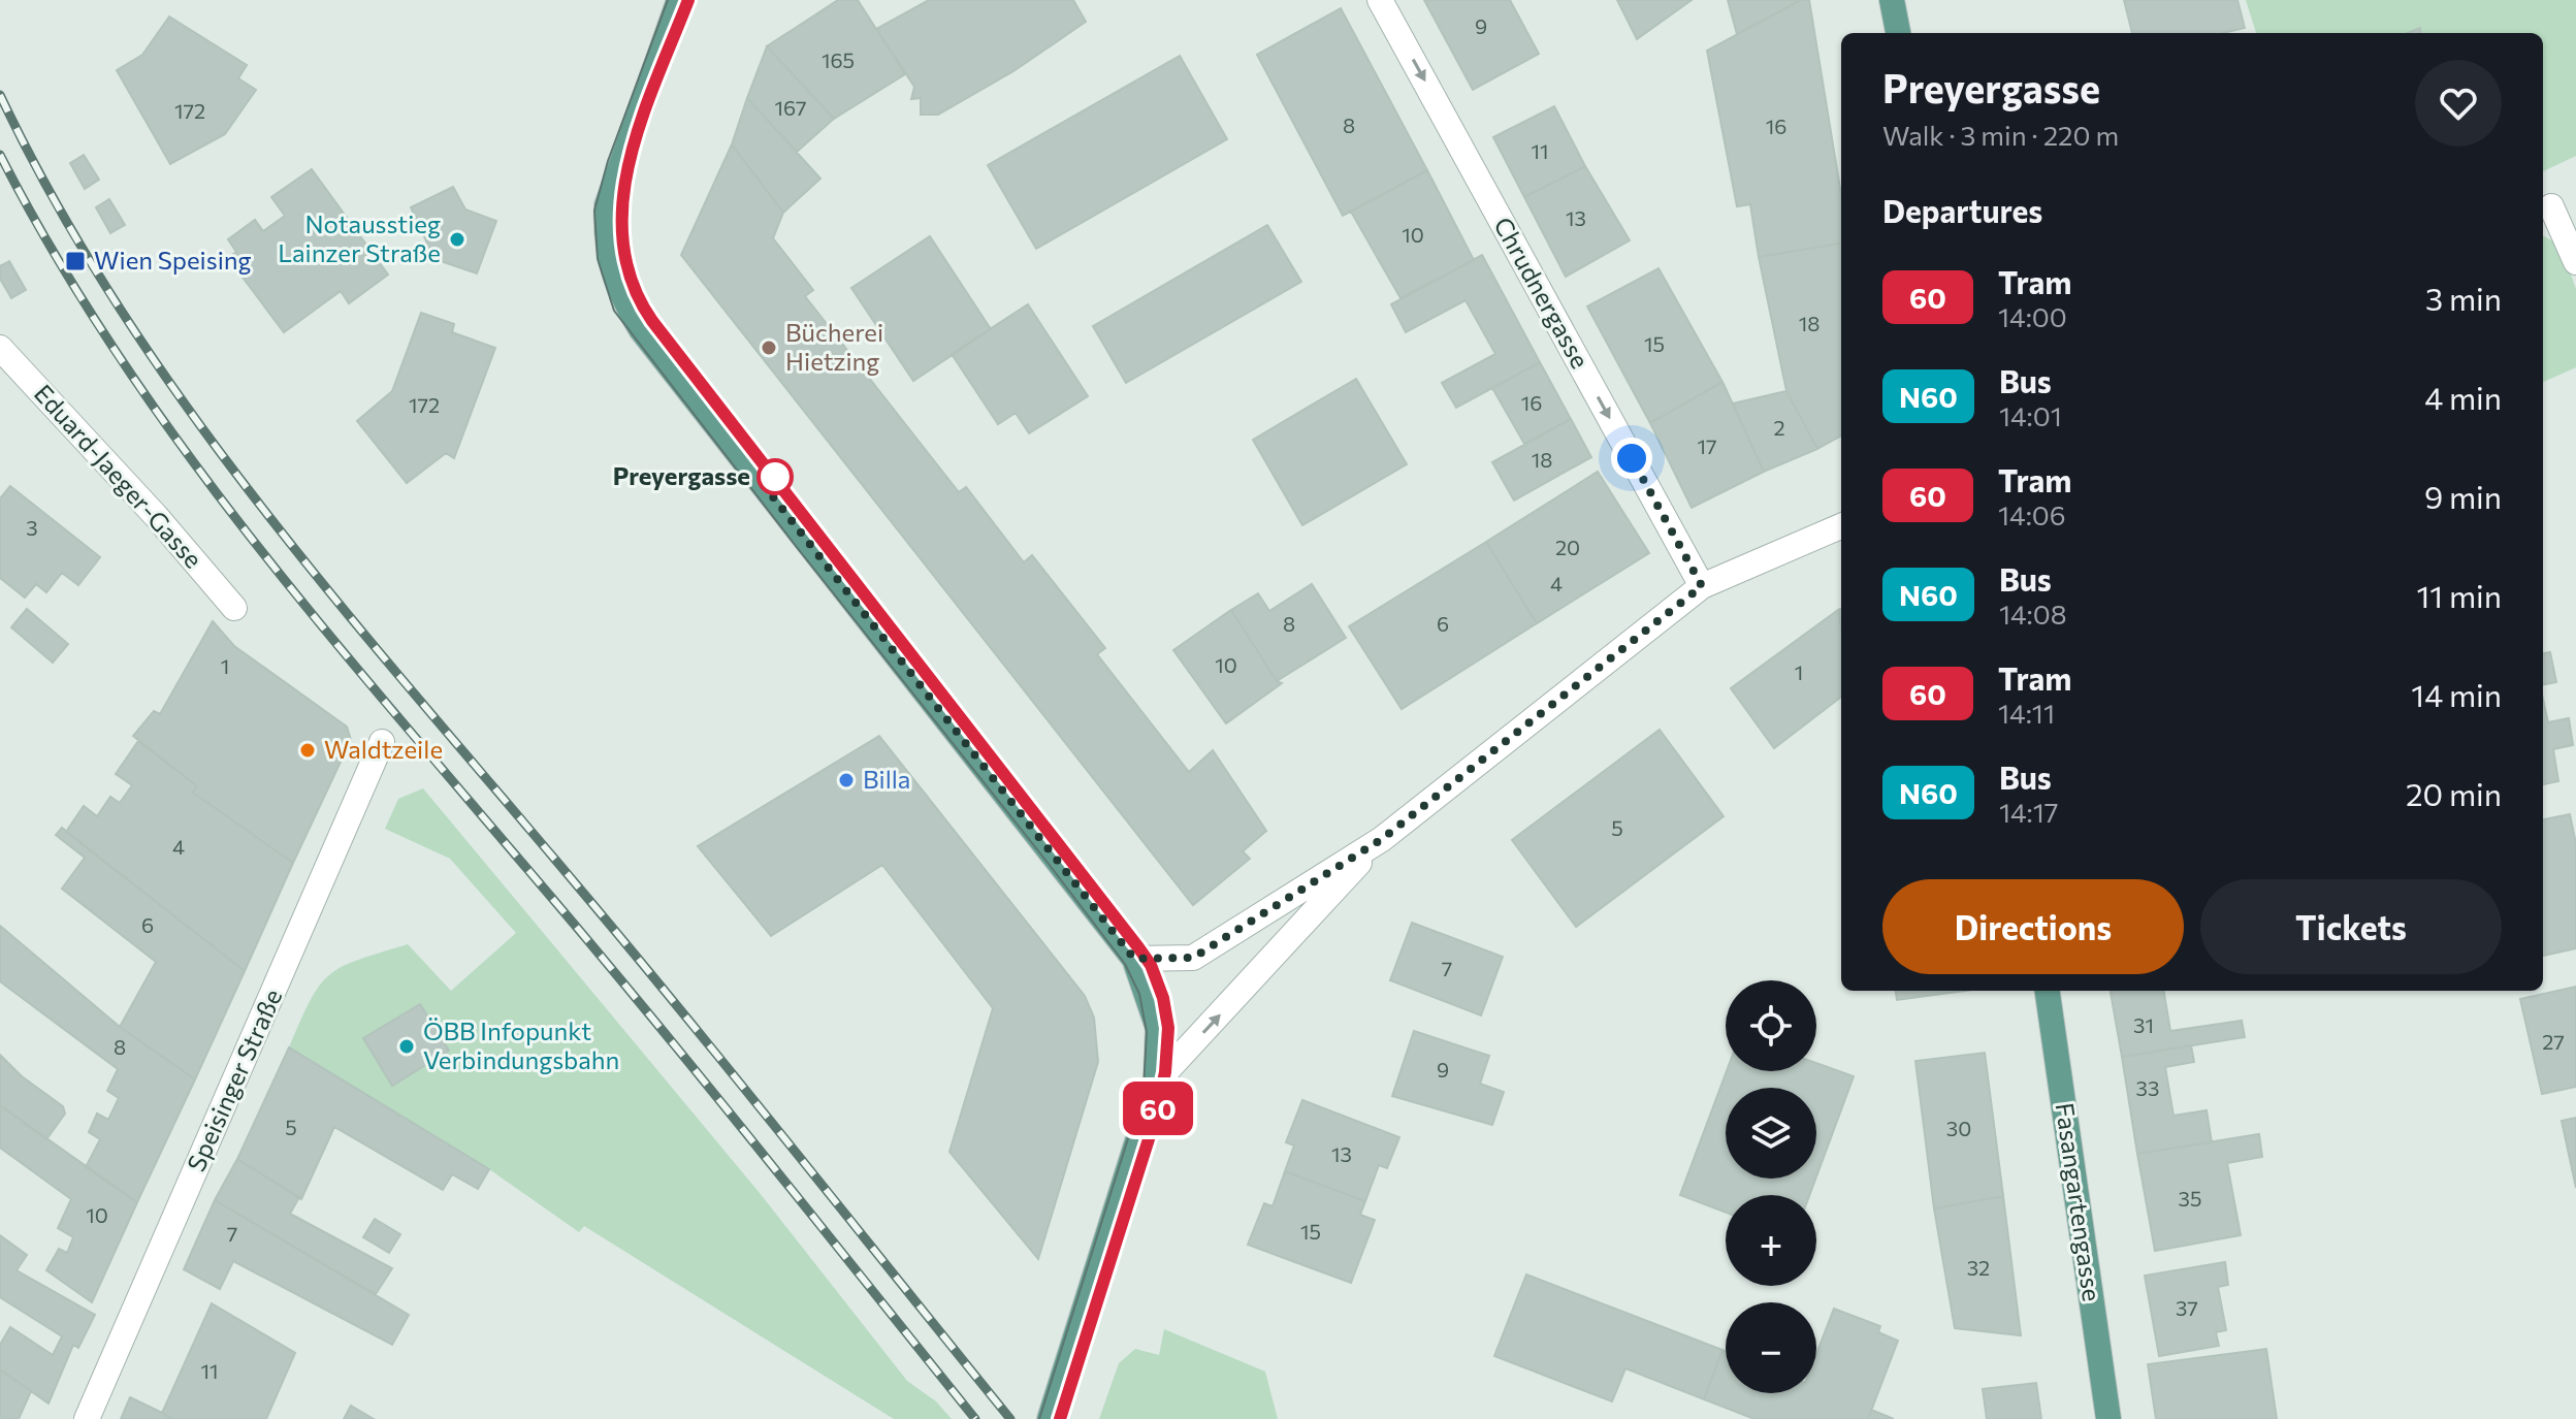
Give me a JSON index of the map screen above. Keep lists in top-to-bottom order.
{
  "streets": {
    "main road": ["Fasangartengasse"],
    "street": ["Chrudnergasse", "Eduard-Jaeger-Gasse", "Speisinger Straße"]
  },
  "one_way": ["Chrudnergasse"],
  "places": {
    "other": [
      "Notausstieg Lainzer Straße",
      "Bücherei Hietzing",
      "Preyergasse",
      "Waldtzeile",
      "Billa",
      "ÖBB Infopunkt Verbindungsbahn"
    ],
    "transit": ["Wien Speising"]
  },
  "lines": ["tram line 60"],
  "house_numbers": [
    "9",
    "165",
    "167",
    "172",
    "8",
    "16",
    "11",
    "13",
    "10",
    "18",
    "15",
    "16",
    "172",
    "2",
    "17",
    "18",
    "3",
    "20",
    "4",
    "8",
    "6",
    "10",
    "1",
    "1",
    "5",
    "4",
    "6",
    "7",
    "31",
    "27",
    "8",
    "9",
    "33",
    "5",
    "30",
    "13",
    "35",
    "10",
    "15",
    "7",
    "32",
    "37",
    "11"
  ],
  "page": {
    "on_map": "60",
    "heading": [
      ["Preyergasse", "Walk · 3 min · 220 m"],
      "Departures"
    ],
    "list": [
      {
        "mark": "60",
        "name": "Tram",
        "note": "14:00",
        "value": "3 min"
      },
      {
        "mark": "N60",
        "name": "Bus",
        "note": "14:01",
        "value": "4 min"
      },
      {
        "mark": "60",
        "name": "Tram",
        "note": "14:06",
        "value": "9 min"
      },
      {
        "mark": "N60",
        "name": "Bus",
        "note": "14:08",
        "value": "11 min"
      },
      {
        "mark": "60",
        "name": "Tram",
        "note": "14:11",
        "value": "14 min"
      },
      {
        "mark": "N60",
        "name": "Bus",
        "note": "14:17",
        "value": "20 min"
      }
    ],
    "buttons": ["Directions", "Tickets"],
    "map_buttons": ["+", "−"]
  }
}
